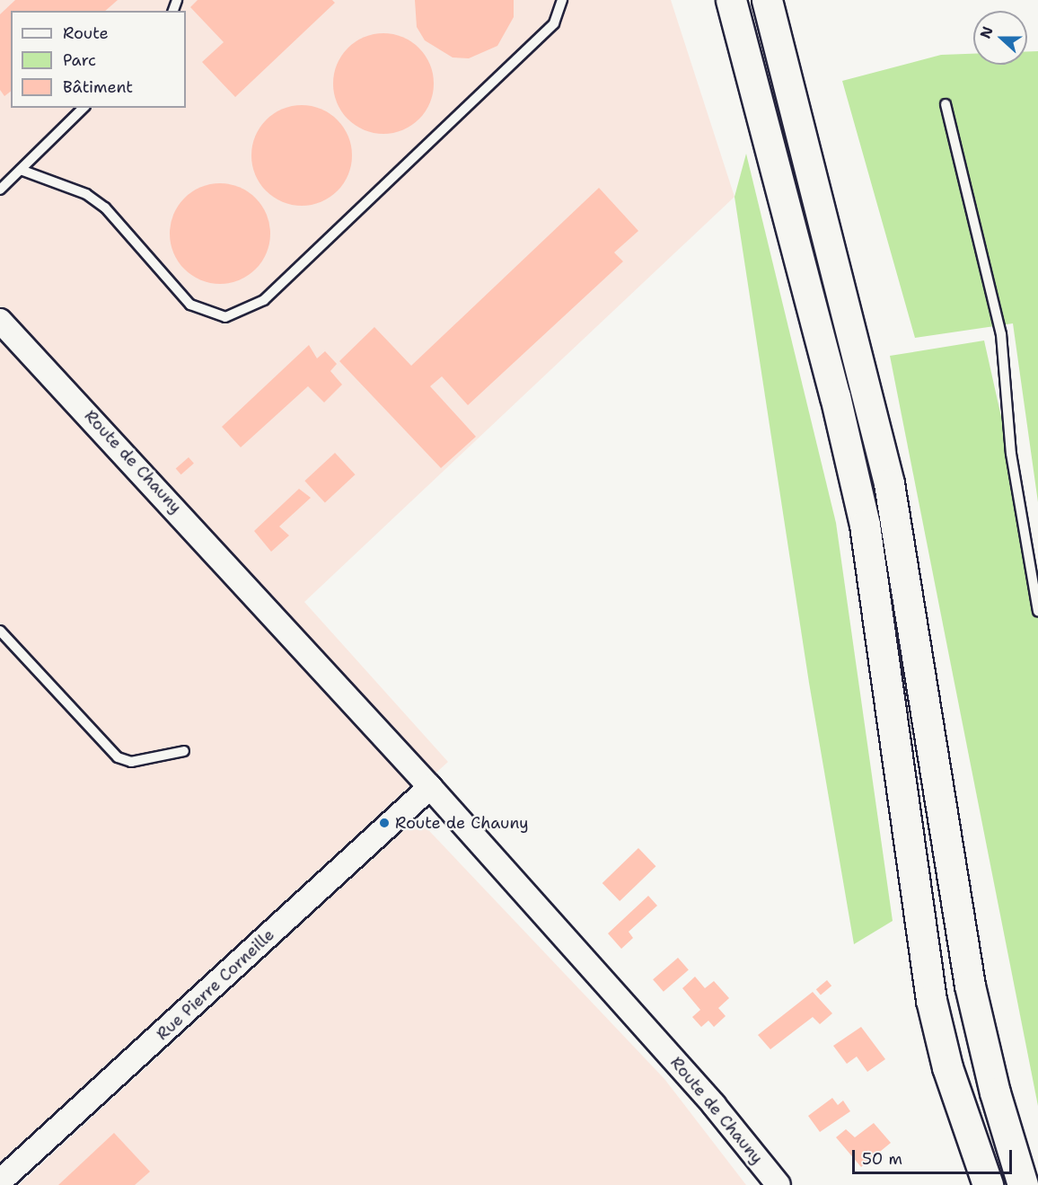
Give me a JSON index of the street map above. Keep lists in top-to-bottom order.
{
  "streets": {
    "street": ["Route de Chauny", "Rue Pierre Corneille"]
  },
  "crossings": [
    ["Route de Chauny", "Rue Pierre Corneille"]
  ],
  "places": ["Route de Chauny"],
  "legend": ["Route", "Parc", "Bâtiment"],
  "scale_bar": "50 m",
  "north": "left"
}
